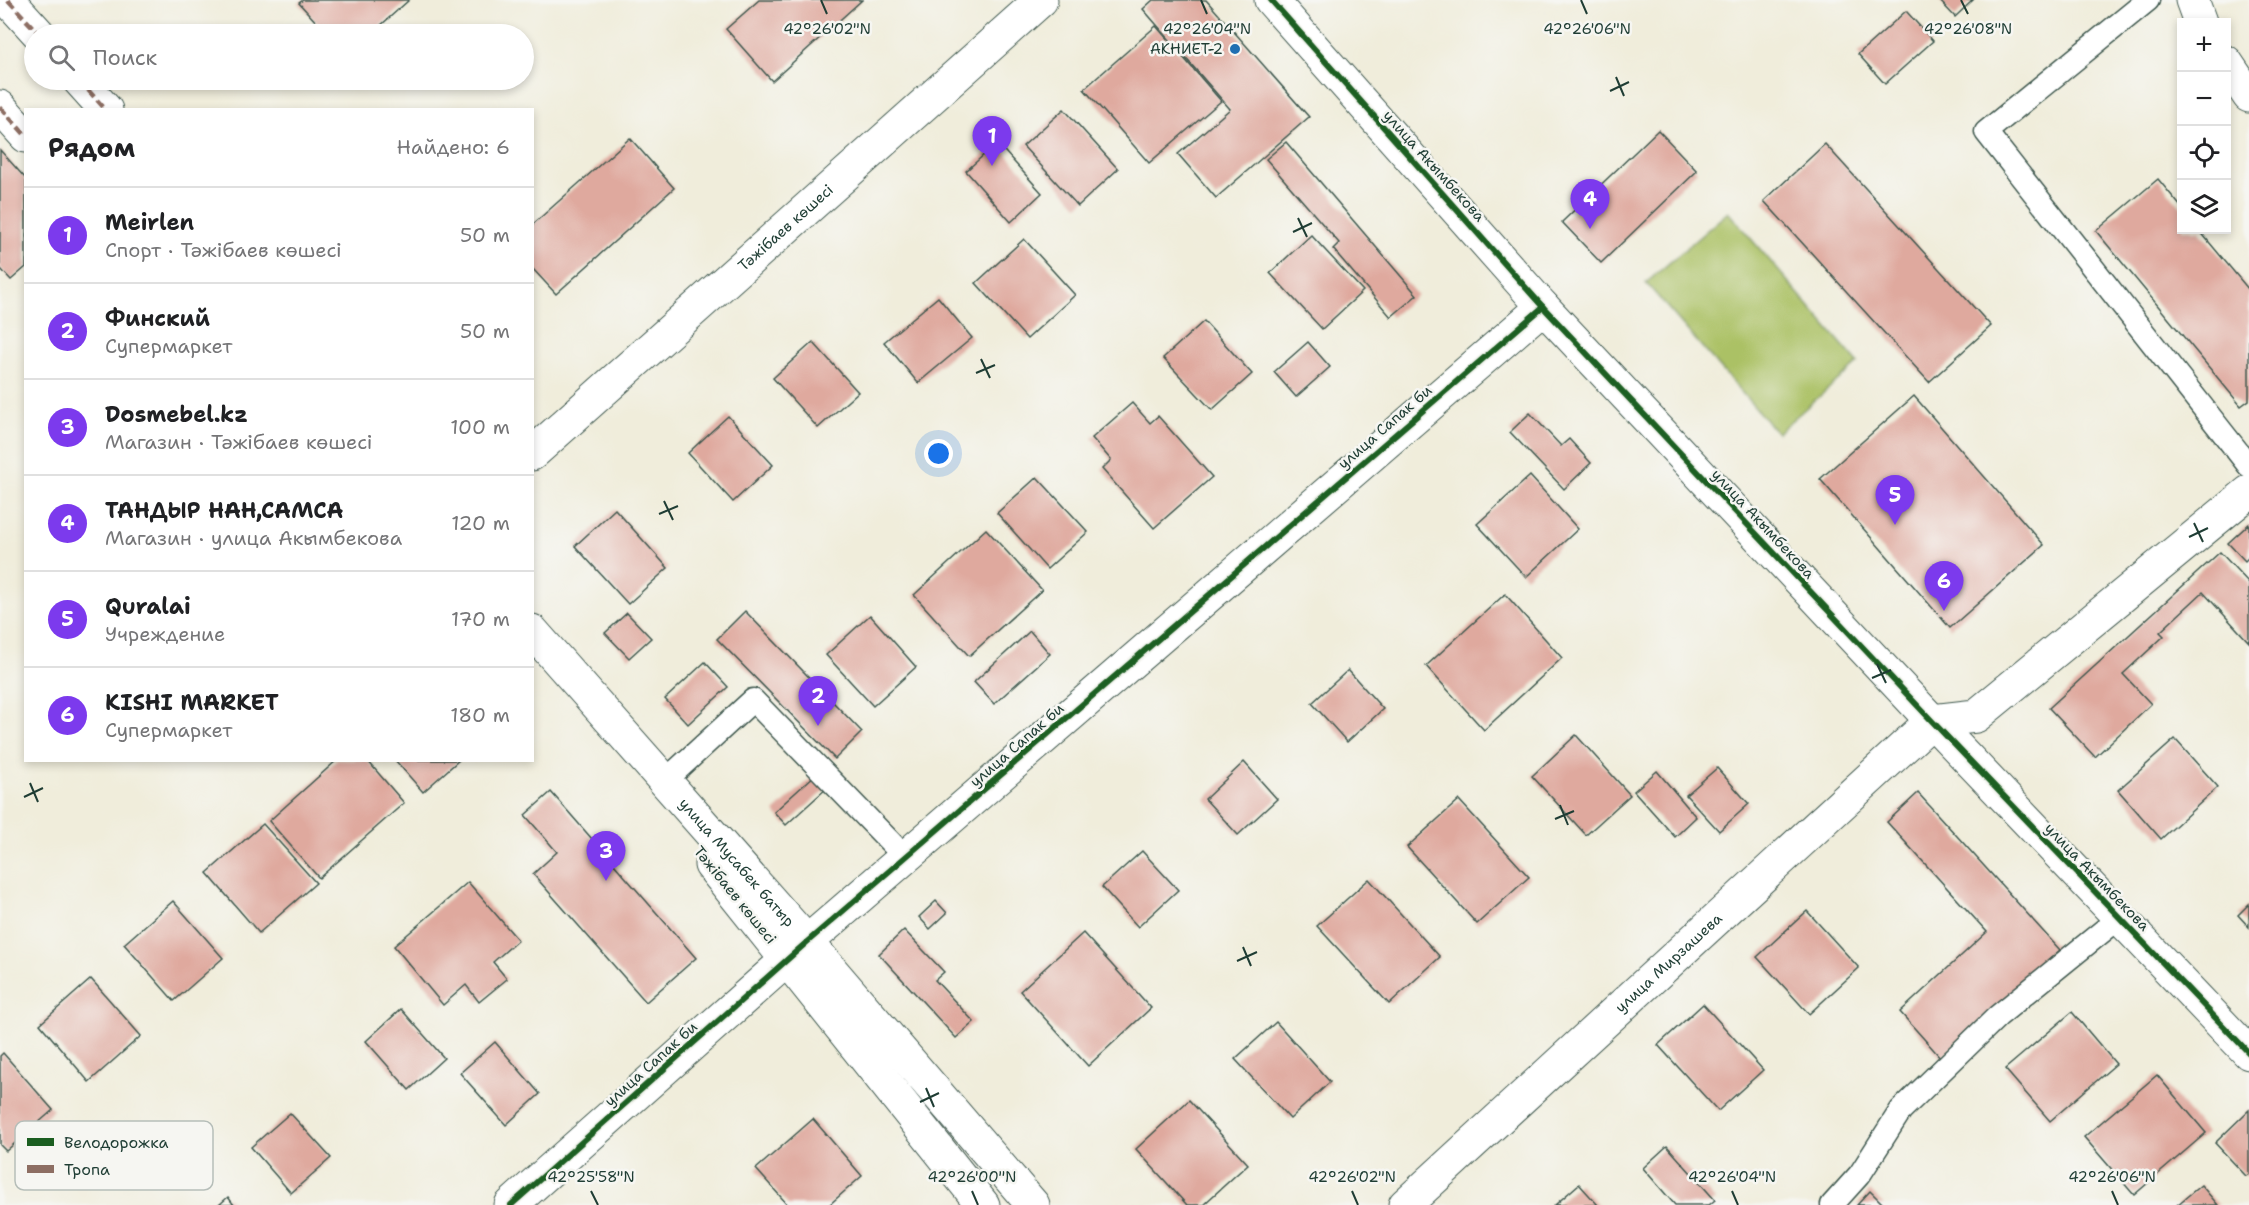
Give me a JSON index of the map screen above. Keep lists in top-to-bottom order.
{
  "streets": {
    "street": [
      "улица Акымбекова",
      "Тәжібаев көшесі",
      "улица Сапак би",
      "улица Мусабек батыр",
      "улица Мирзашева"
    ]
  },
  "crossings": [
    ["улица Акымбекова", "улица Сапак би"],
    ["улица Акымбекова", "улица Мирзашева"],
    ["улица Сапак би", "улица Мусабек батыр"]
  ],
  "places": ["АКНИЕТ-2"],
  "legend": ["Велодорожка", "Тропа"],
  "page": {
    "map_buttons": ["+", "−"],
    "search": "Поиск",
    "heading": ["Рядом", "Найдено: 6"],
    "pins": [
      "1",
      "4",
      "5",
      "6",
      "2",
      "3"
    ],
    "list": [
      {
        "mark": "1",
        "name": "Meirlen",
        "note": "Спорт · Тәжібаев көшесі",
        "value": "50 m"
      },
      {
        "mark": "2",
        "name": "Финский",
        "note": "Супермаркет",
        "value": "50 m"
      },
      {
        "mark": "3",
        "name": "Dosmebel.kz",
        "note": "Магазин · Тәжібаев көшесі",
        "value": "100 m"
      },
      {
        "mark": "4",
        "name": "ТАНДЫР НАН,САМСА",
        "note": "Магазин · улица Акымбекова",
        "value": "120 m"
      },
      {
        "mark": "5",
        "name": "Quralai",
        "note": "Учреждение",
        "value": "170 m"
      },
      {
        "mark": "6",
        "name": "KISHI MARKET",
        "note": "Супермаркет",
        "value": "180 m"
      }
    ]
  },
  "coordinates": [
    "42°26'02\"N",
    "42°26'04\"N",
    "42°26'06\"N",
    "42°26'08\"N",
    "42°25'58\"N",
    "42°26'00\"N"
  ]
}
